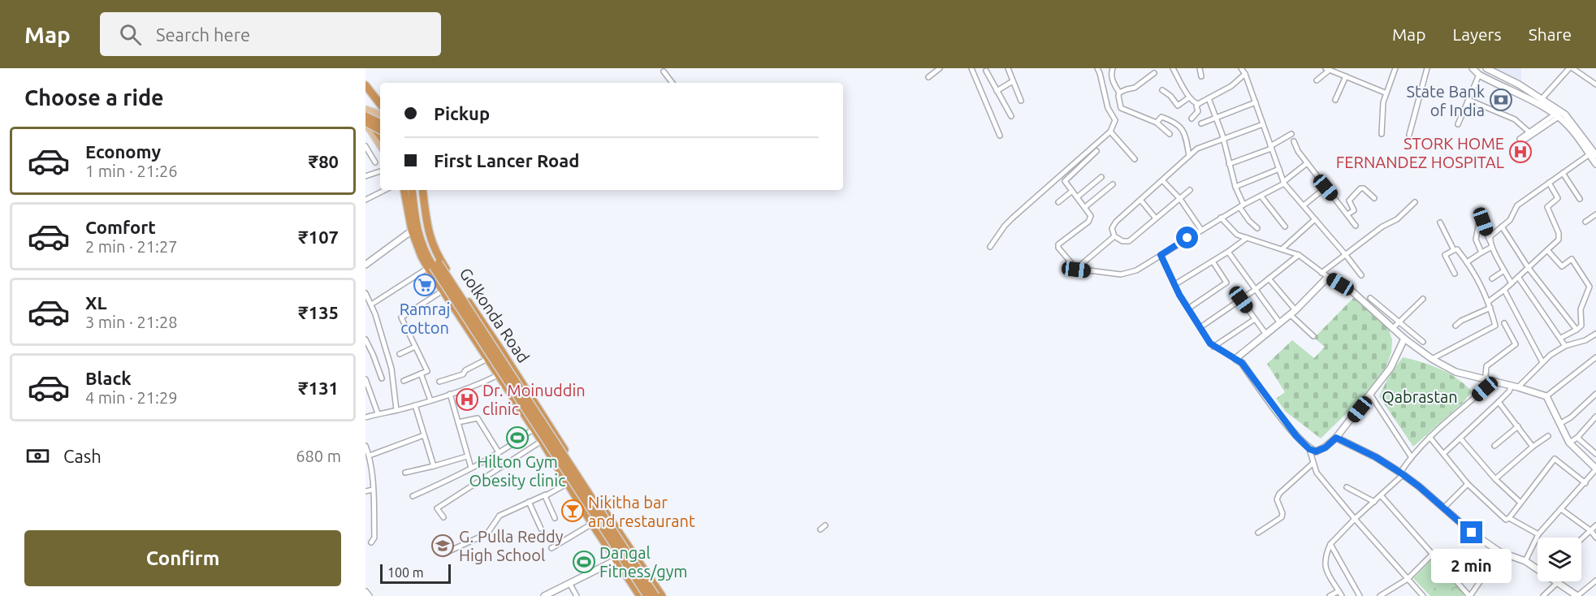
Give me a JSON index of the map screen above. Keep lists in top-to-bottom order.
{
  "streets": {
    "highway": ["Golkonda Road"]
  },
  "parks": ["Qabrastan"],
  "places": {
    "bank": ["State Bank of India"],
    "hospital": ["STORK HOME FERNANDEZ HOSPITAL", "Dr. Moinuddin clinic"],
    "supermarket": ["Ramraj cotton"],
    "sports": ["Hilton Gym Obesity clinic", "Dangal Fitness/gym"],
    "bar": ["Nikitha bar and restaurant"],
    "school or university": ["G. Pulla Reddy High School"]
  },
  "scale_bar": "100 m",
  "page": {
    "header": "Map",
    "search": "Search here",
    "nav": ["Map", "Layers", "Share"],
    "heading": "Choose a ride",
    "banner": ["Pickup", "First Lancer Road"],
    "list": [
      {
        "name": "Economy",
        "note": "1 min · 21:26",
        "value": "₹80"
      },
      {
        "name": "Comfort",
        "note": "2 min · 21:27",
        "value": "₹107"
      },
      {
        "name": "XL",
        "note": "3 min · 21:28",
        "value": "₹135"
      },
      {
        "name": "Black",
        "note": "4 min · 21:29",
        "value": "₹131"
      }
    ],
    "pay": ["Cash", "680 m"],
    "buttons": "Confirm",
    "bubble": "2 min",
    "scale": "100 m"
  }
}
